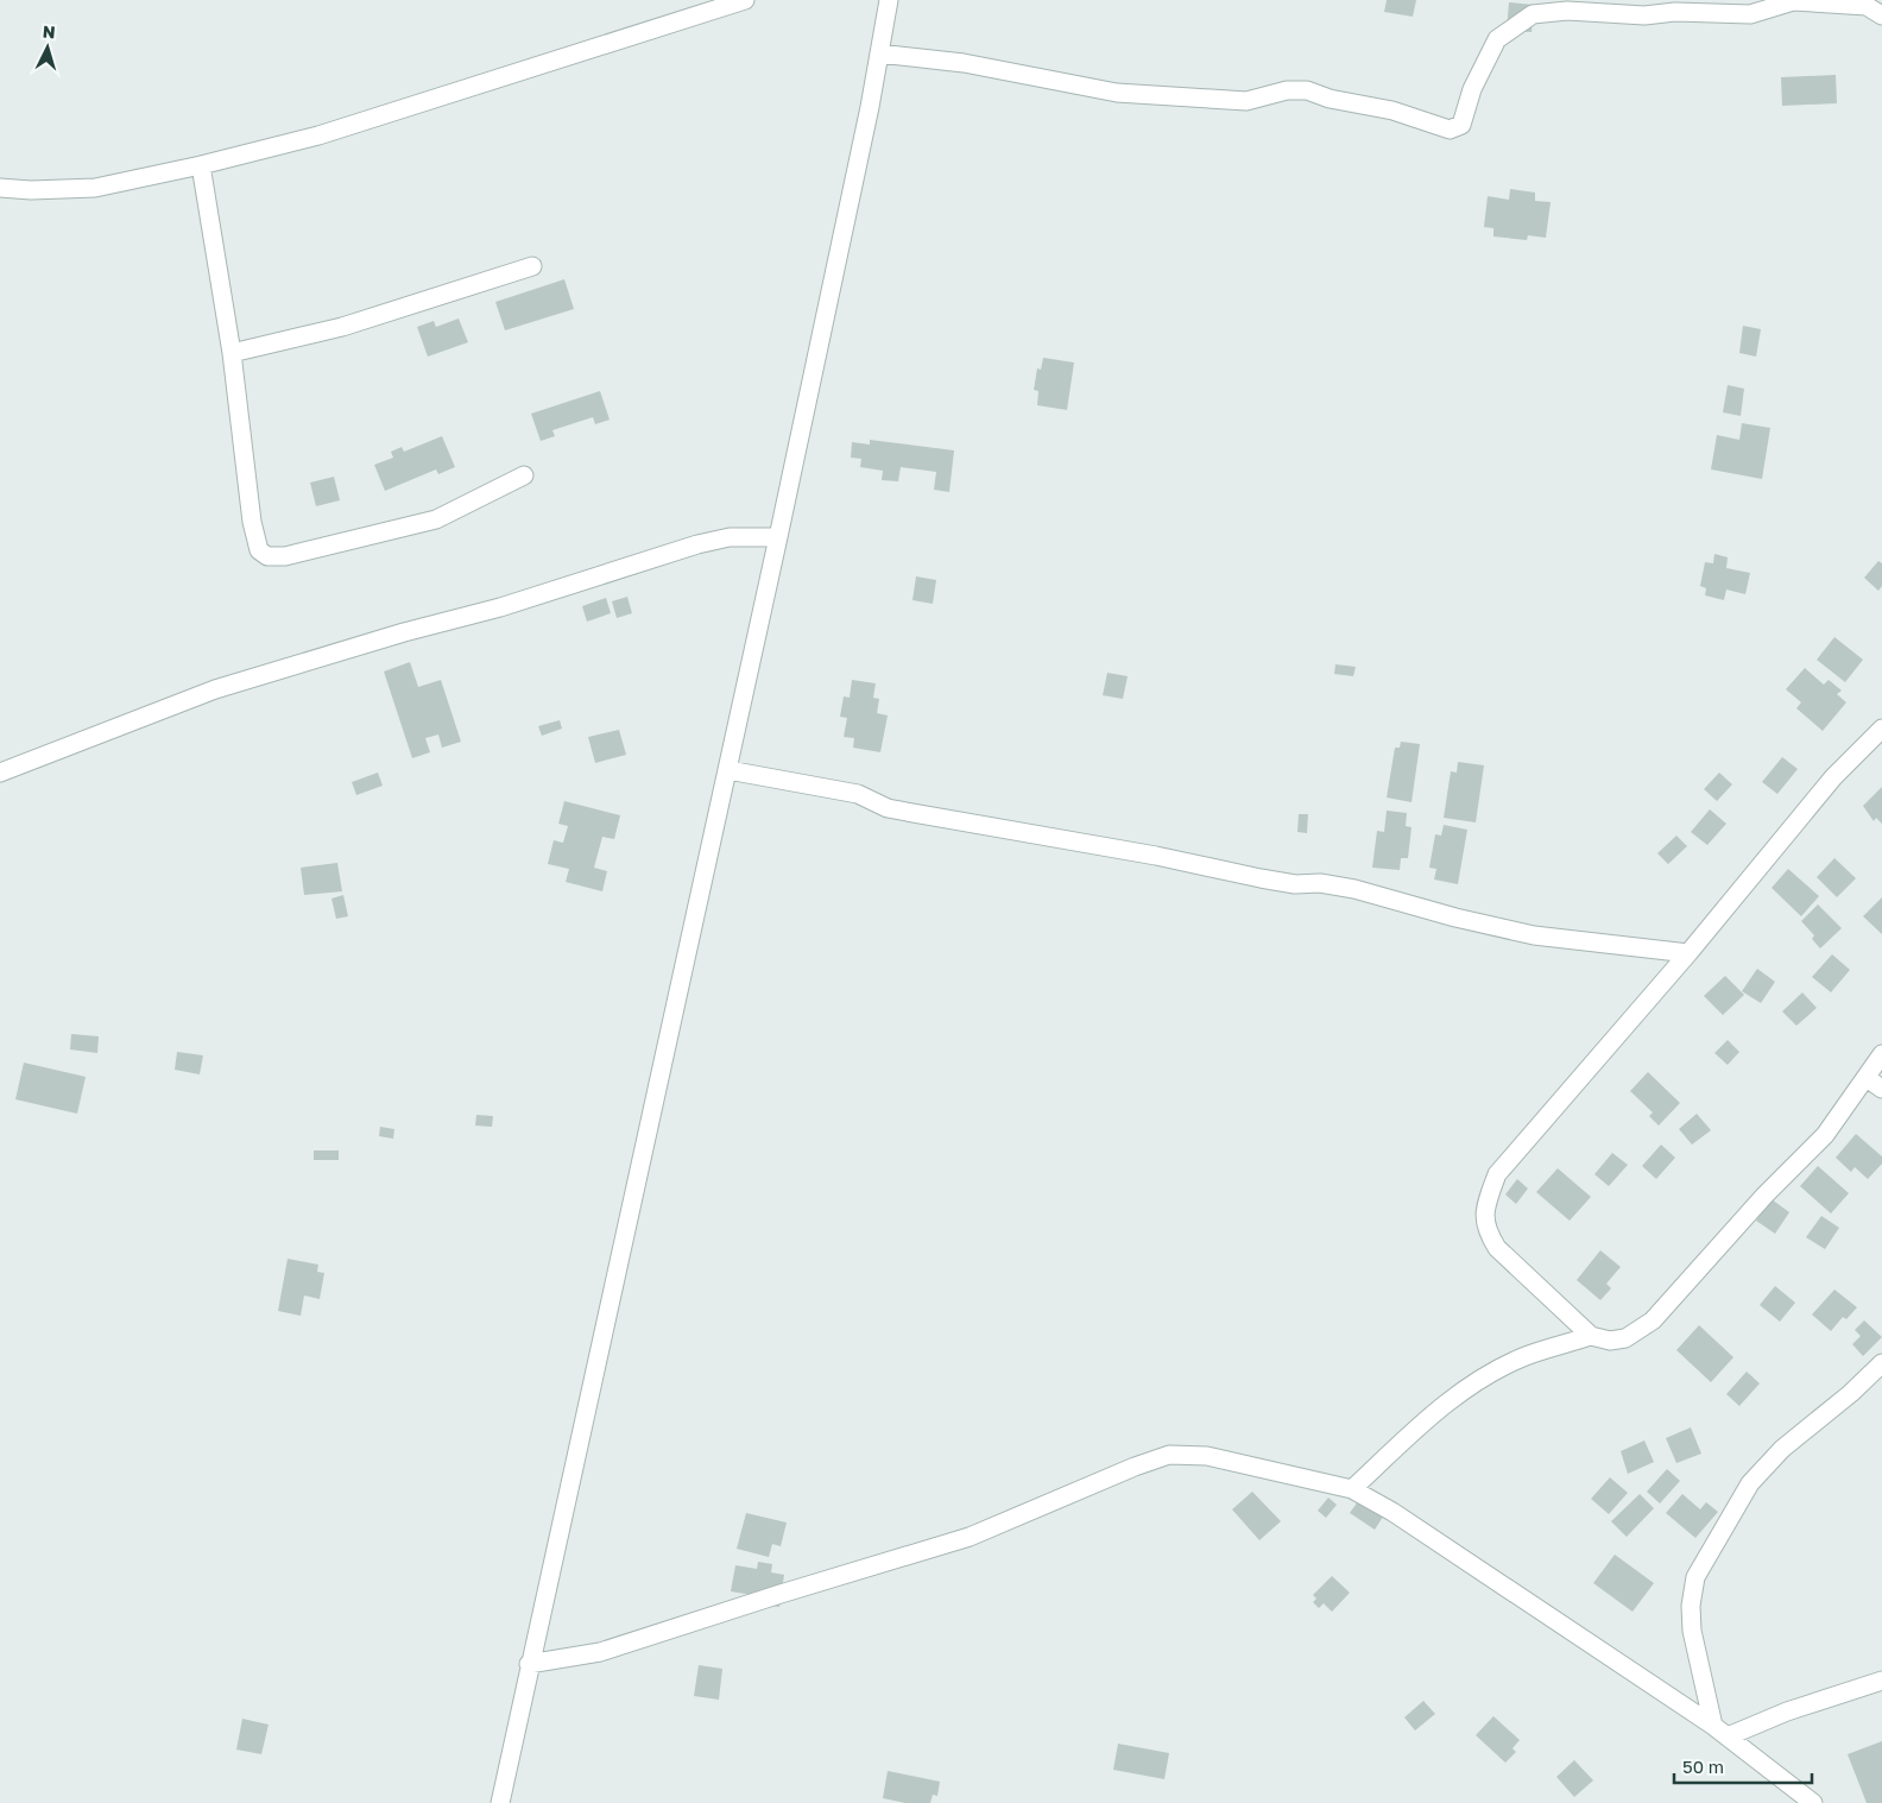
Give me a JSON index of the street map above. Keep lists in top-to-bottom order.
{
  "scale_bar": "50 m",
  "north": "top"
}
